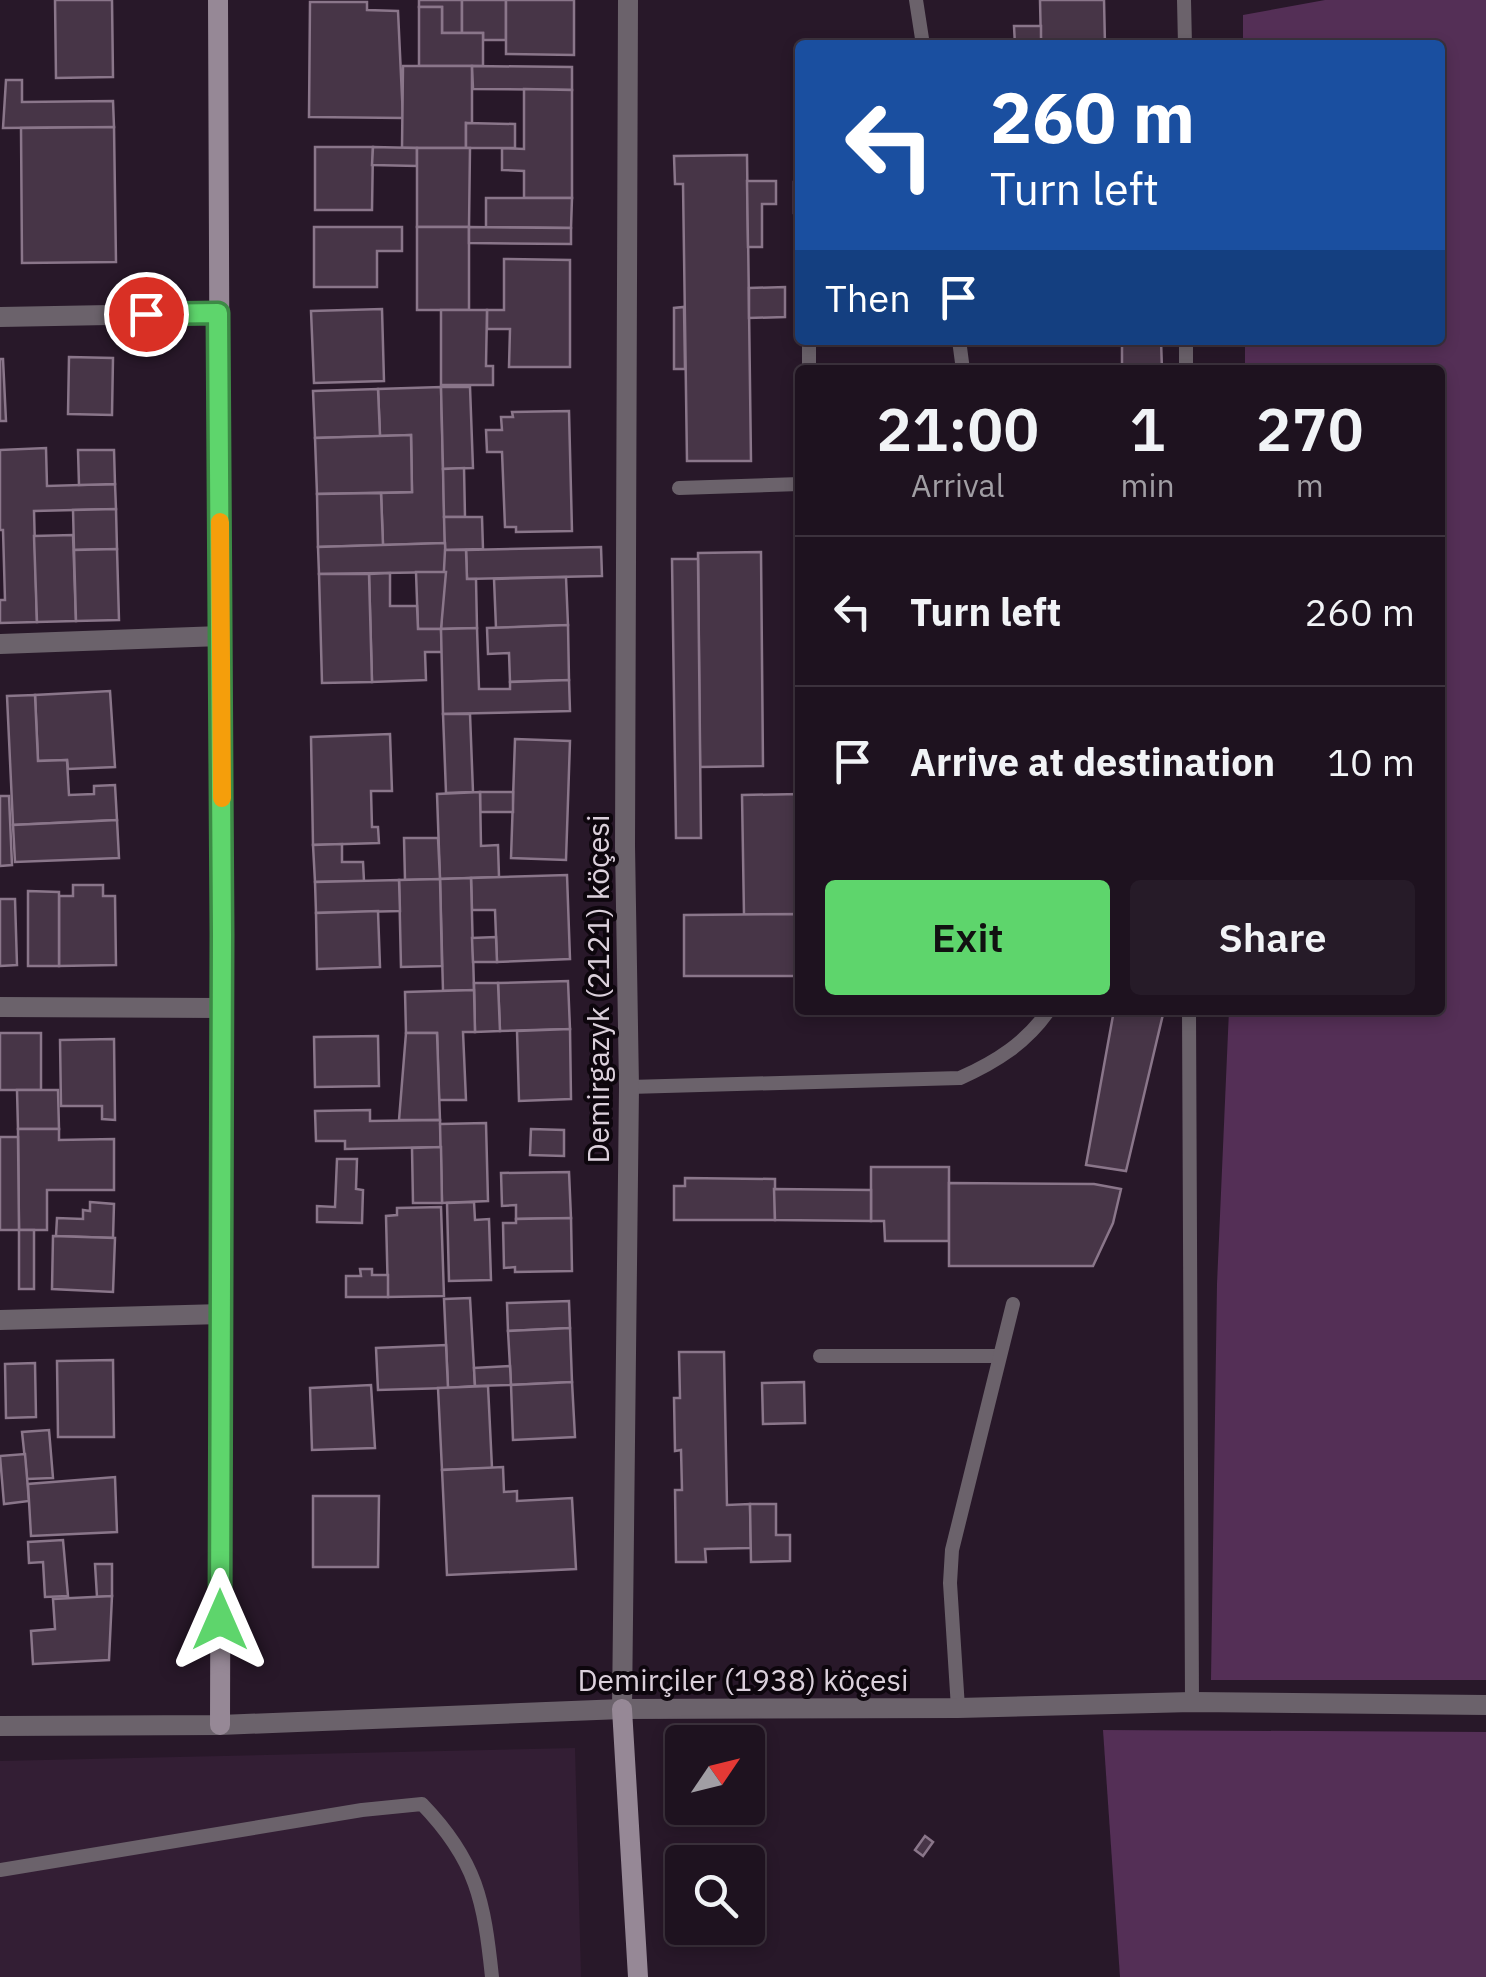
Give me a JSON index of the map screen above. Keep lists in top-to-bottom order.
{
  "streets": {
    "street": ["Demirgazyk (2121) köçesi", "Demirçiler (1938) köçesi"]
  },
  "crossings": [
    ["Demirgazyk (2121) köçesi", "Demirçiler (1938) köçesi"]
  ],
  "north": "top right",
  "page": {
    "turn": ["260 m", "Turn left"],
    "then": "Then",
    "eta": [
      "21:00",
      "Arrival",
      "1",
      "min",
      "270",
      "m"
    ],
    "list": [
      {
        "name": "Turn left",
        "value": "260 m"
      },
      {
        "name": "Arrive at destination",
        "value": "10 m"
      }
    ],
    "buttons": ["Exit", "Share"]
  }
}
